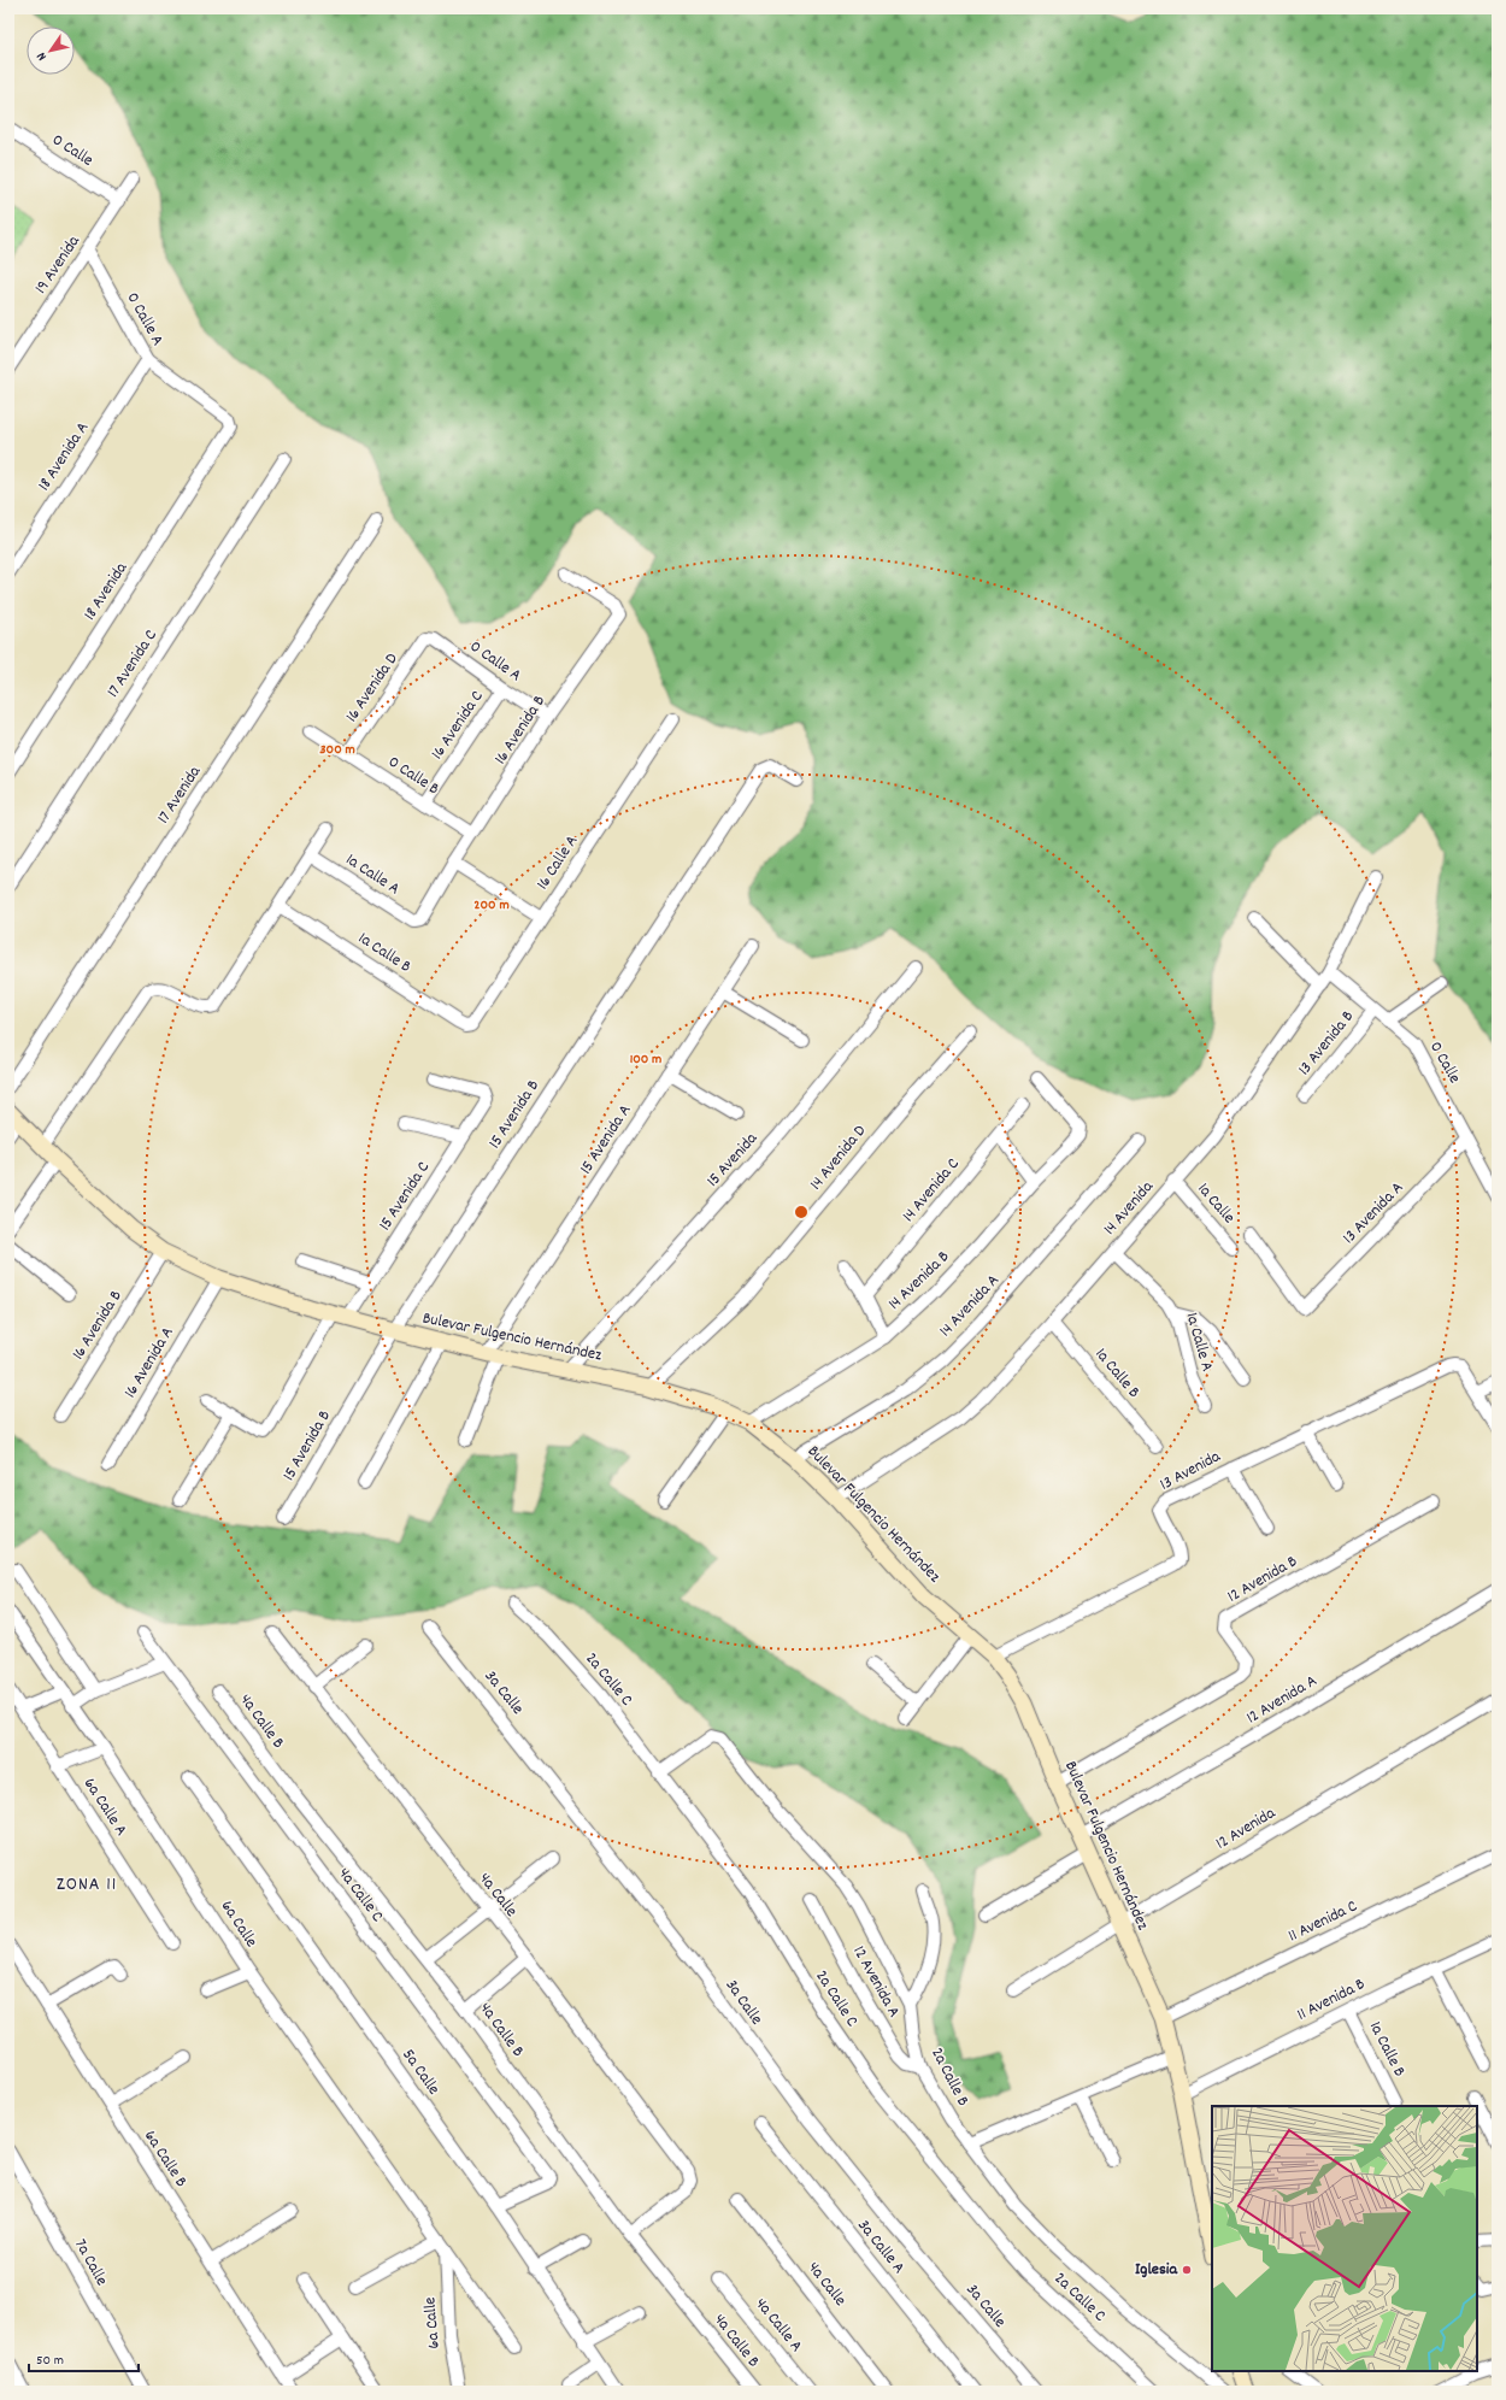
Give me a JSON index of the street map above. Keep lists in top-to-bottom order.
{
  "streets": {
    "street": [
      "0 Calle",
      "19 Avenida",
      "0 Calle A",
      "18 Avenida A",
      "18 Avenida",
      "17 Avenida C",
      "16 Avenida D",
      "16 Avenida C",
      "16 Avenida B",
      "0 Calle B",
      "17 Avenida",
      "16 Calle A",
      "1a Calle A",
      "1a Calle B",
      "13 Avenida B",
      "15 Avenida B",
      "15 Avenida A",
      "14 Avenida D",
      "15 Avenida",
      "14 Avenida C",
      "15 Avenida C",
      "1a Calle",
      "14 Avenida",
      "13 Avenida A",
      "14 Avenida B",
      "14 Avenida A",
      "Bulevar Fulgencio Hernández",
      "16 Avenida A",
      "13 Avenida",
      "12 Avenida B",
      "2a Calle C",
      "3a Calle",
      "12 Avenida A",
      "4a Calle B",
      "6a Calle A",
      "12 Avenida",
      "4a Calle C",
      "4a Calle",
      "11 Avenida C",
      "6a Calle",
      "11 Avenida B",
      "5a Calle",
      "2a Calle B",
      "6a Calle B",
      "3a Calle A",
      "7a Calle",
      "4a Calle A"
    ]
  },
  "crossings": [
    ["0 Calle", "19 Avenida"],
    ["0 Calle", "13 Avenida B"],
    ["0 Calle", "14 Avenida"],
    ["0 Calle", "13 Avenida A"],
    ["19 Avenida", "0 Calle A"],
    ["0 Calle A", "18 Avenida A"],
    ["0 Calle A", "18 Avenida"],
    ["0 Calle A", "16 Avenida D"],
    ["0 Calle A", "16 Avenida C"],
    ["0 Calle A", "16 Avenida B"],
    ["16 Avenida D", "0 Calle B"],
    ["16 Avenida C", "0 Calle B"],
    ["16 Avenida B", "0 Calle B"],
    ["16 Avenida B", "1a Calle A"],
    ["16 Avenida B", "Bulevar Fulgencio Hernández"],
    ["16 Calle A", "1a Calle B"],
    ["1a Calle A", "14 Avenida"],
    ["1a Calle B", "14 Avenida"],
    ["1a Calle B", "11 Avenida B"],
    ["15 Avenida B", "Bulevar Fulgencio Hernández"],
    ["15 Avenida A", "Bulevar Fulgencio Hernández"],
    ["14 Avenida D", "Bulevar Fulgencio Hernández"],
    ["15 Avenida", "Bulevar Fulgencio Hernández"],
    ["15 Avenida C", "Bulevar Fulgencio Hernández"],
    ["1a Calle", "14 Avenida"],
    ["14 Avenida", "Bulevar Fulgencio Hernández"],
    ["14 Avenida B", "Bulevar Fulgencio Hernández"],
    ["14 Avenida A", "Bulevar Fulgencio Hernández"],
    ["Bulevar Fulgencio Hernández", "16 Avenida A"],
    ["Bulevar Fulgencio Hernández", "13 Avenida"],
    ["Bulevar Fulgencio Hernández", "12 Avenida B"],
    ["Bulevar Fulgencio Hernández", "12 Avenida A"],
    ["Bulevar Fulgencio Hernández", "12 Avenida"],
    ["Bulevar Fulgencio Hernández", "11 Avenida C"],
    ["Bulevar Fulgencio Hernández", "11 Avenida B"],
    ["2a Calle C", "2a Calle B"],
    ["12 Avenida A", "2a Calle B"],
    ["4a Calle B", "4a Calle"],
    ["4a Calle C", "5a Calle"]
  ],
  "districts": ["ZONA 11"],
  "places": ["Iglesia"],
  "scale_bar": "50 m",
  "north": "bottom left",
  "rings": ["300 m", "200 m", "100 m"]
}
